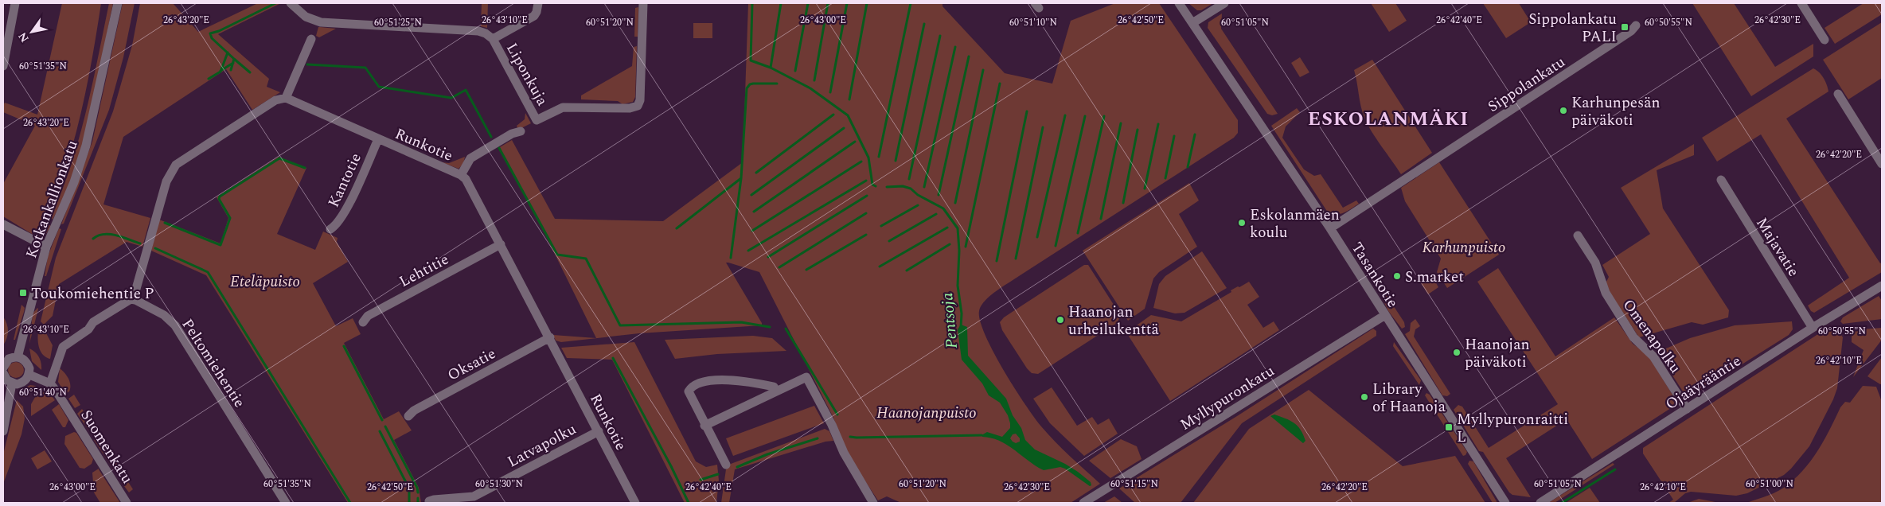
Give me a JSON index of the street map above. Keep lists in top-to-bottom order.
{
  "streets": {
    "street": [
      "Liponkuja",
      "Sippolankatu",
      "Runkotie",
      "Kantotie",
      "Kotkankallionkatu",
      "Majavatie",
      "Lehtitie",
      "Tasankotie",
      "Omenapolku",
      "Peltomiehentie",
      "Oksatie",
      "Ojaäyrääntie",
      "Myllypuronkatu",
      "Latvapolku",
      "Suomenkatu"
    ]
  },
  "crossings": [
    ["Sippolankatu", "Tasankotie"],
    ["Runkotie", "Kantotie"],
    ["Runkotie", "Lehtitie"],
    ["Runkotie", "Oksatie"],
    ["Runkotie", "Latvapolku"],
    ["Majavatie", "Ojaäyrääntie"],
    ["Tasankotie", "Myllypuronkatu"],
    ["Omenapolku", "Ojaäyrääntie"]
  ],
  "districts": ["ESKOLANMÄKI"],
  "water": ["Pentsoja"],
  "parks": ["Karhunpuisto", "Eteläpuisto", "Haanojanpuisto"],
  "places": {
    "transit": ["Sippolankatu PALI", "Toukomiehentie P", "Myllypuronraitti L"],
    "other": [
      "Karhunpesän päiväkoti",
      "Eskolanmäen koulu",
      "S.market",
      "Haanojan urheilukenttä",
      "Haanojan päiväkoti",
      "Library of Haanoja"
    ]
  },
  "north": "bottom left",
  "coordinates": [
    "26°43'00\"E",
    "26°43'20\"E",
    "26°43'10\"E",
    "26°42'50\"E",
    "26°42'40\"E",
    "26°42'30\"E",
    "60°50'55\"N",
    "60°51'25\"N",
    "60°51'20\"N",
    "60°51'10\"N",
    "60°51'05\"N",
    "60°51'35\"N",
    "26°42'20\"E",
    "26°42'10\"E",
    "60°51'40\"N",
    "60°51'30\"N",
    "60°51'15\"N",
    "60°51'00\"N"
  ]
}
